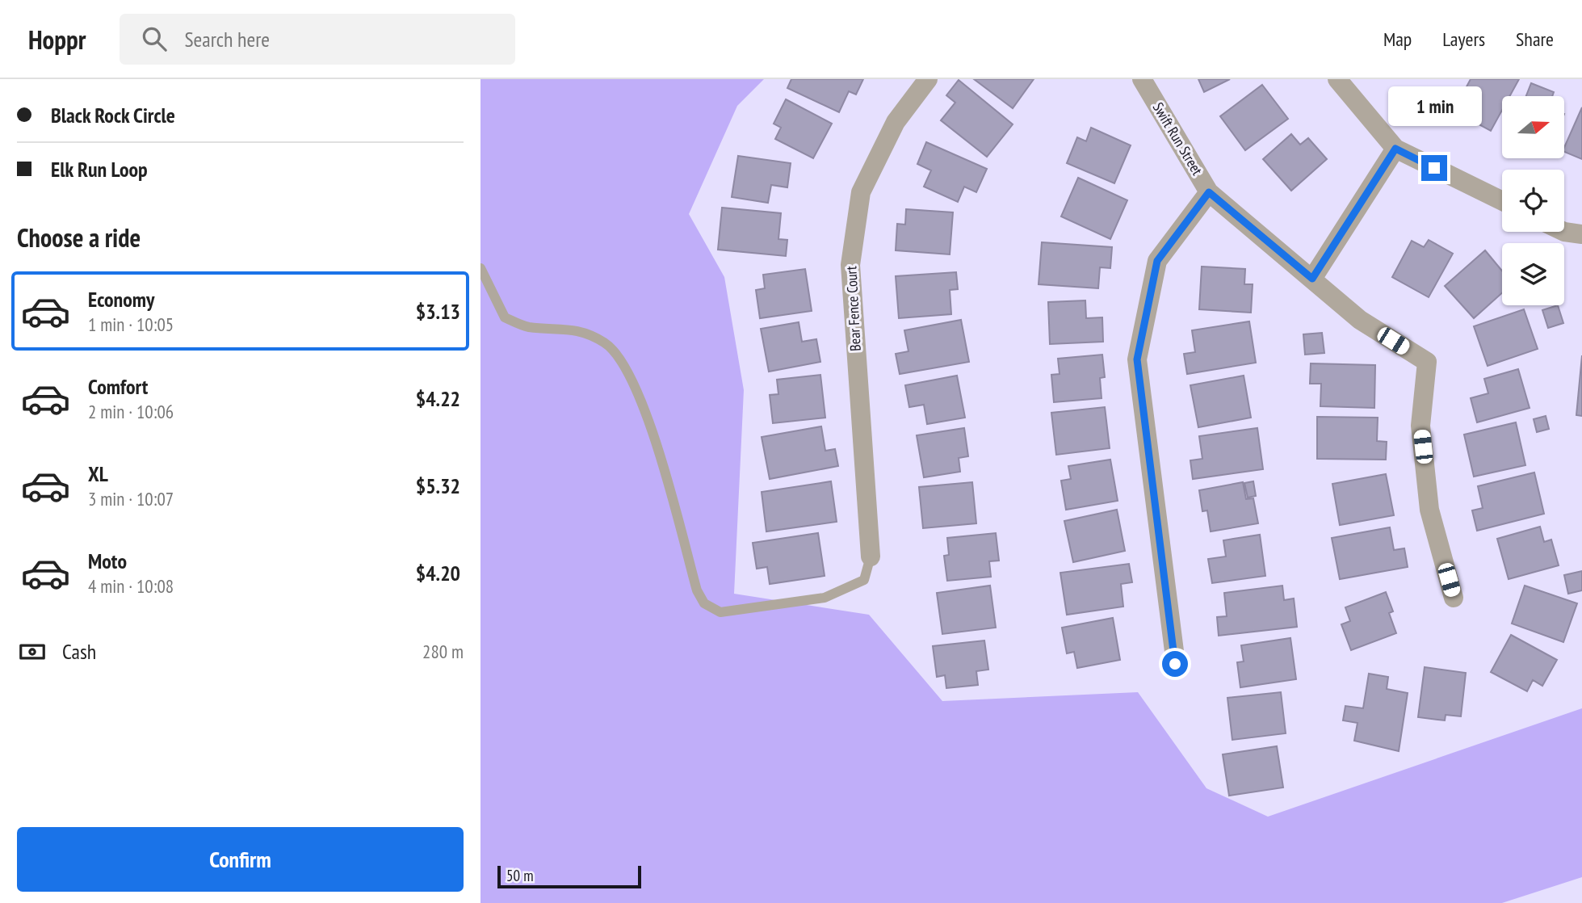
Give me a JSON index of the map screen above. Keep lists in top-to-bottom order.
{
  "streets": {
    "street": ["Swift Run Street", "Bear Fence Court"]
  },
  "scale_bar": "50 m",
  "north": "right",
  "page": {
    "header": "Hoppr",
    "search": "Search here",
    "nav": ["Map", "Layers", "Share"],
    "banner": ["Black Rock Circle", "Elk Run Loop"],
    "bubble": "1 min",
    "heading": "Choose a ride",
    "list": [
      {
        "name": "Economy",
        "note": "1 min · 10:05",
        "value": "$3.13"
      },
      {
        "name": "Comfort",
        "note": "2 min · 10:06",
        "value": "$4.22"
      },
      {
        "name": "XL",
        "note": "3 min · 10:07",
        "value": "$5.32"
      },
      {
        "name": "Moto",
        "note": "4 min · 10:08",
        "value": "$4.20"
      }
    ],
    "pay": ["Cash", "280 m"],
    "buttons": "Confirm",
    "scale": "50 m"
  }
}
